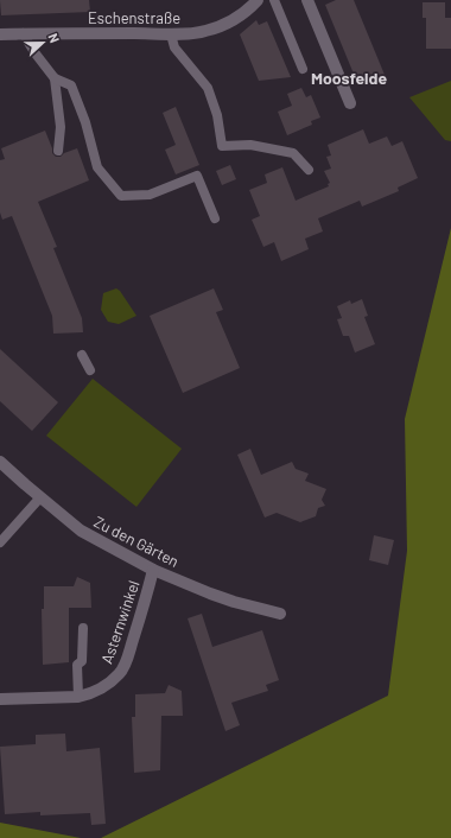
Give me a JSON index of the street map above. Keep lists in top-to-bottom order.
{
  "streets": {
    "street": ["Eschenstraße", "Zu den Gärten", "Asternwinkel"]
  },
  "crossings": [
    ["Zu den Gärten", "Asternwinkel"]
  ],
  "districts": ["Moosfelde"],
  "north": "right"
}
